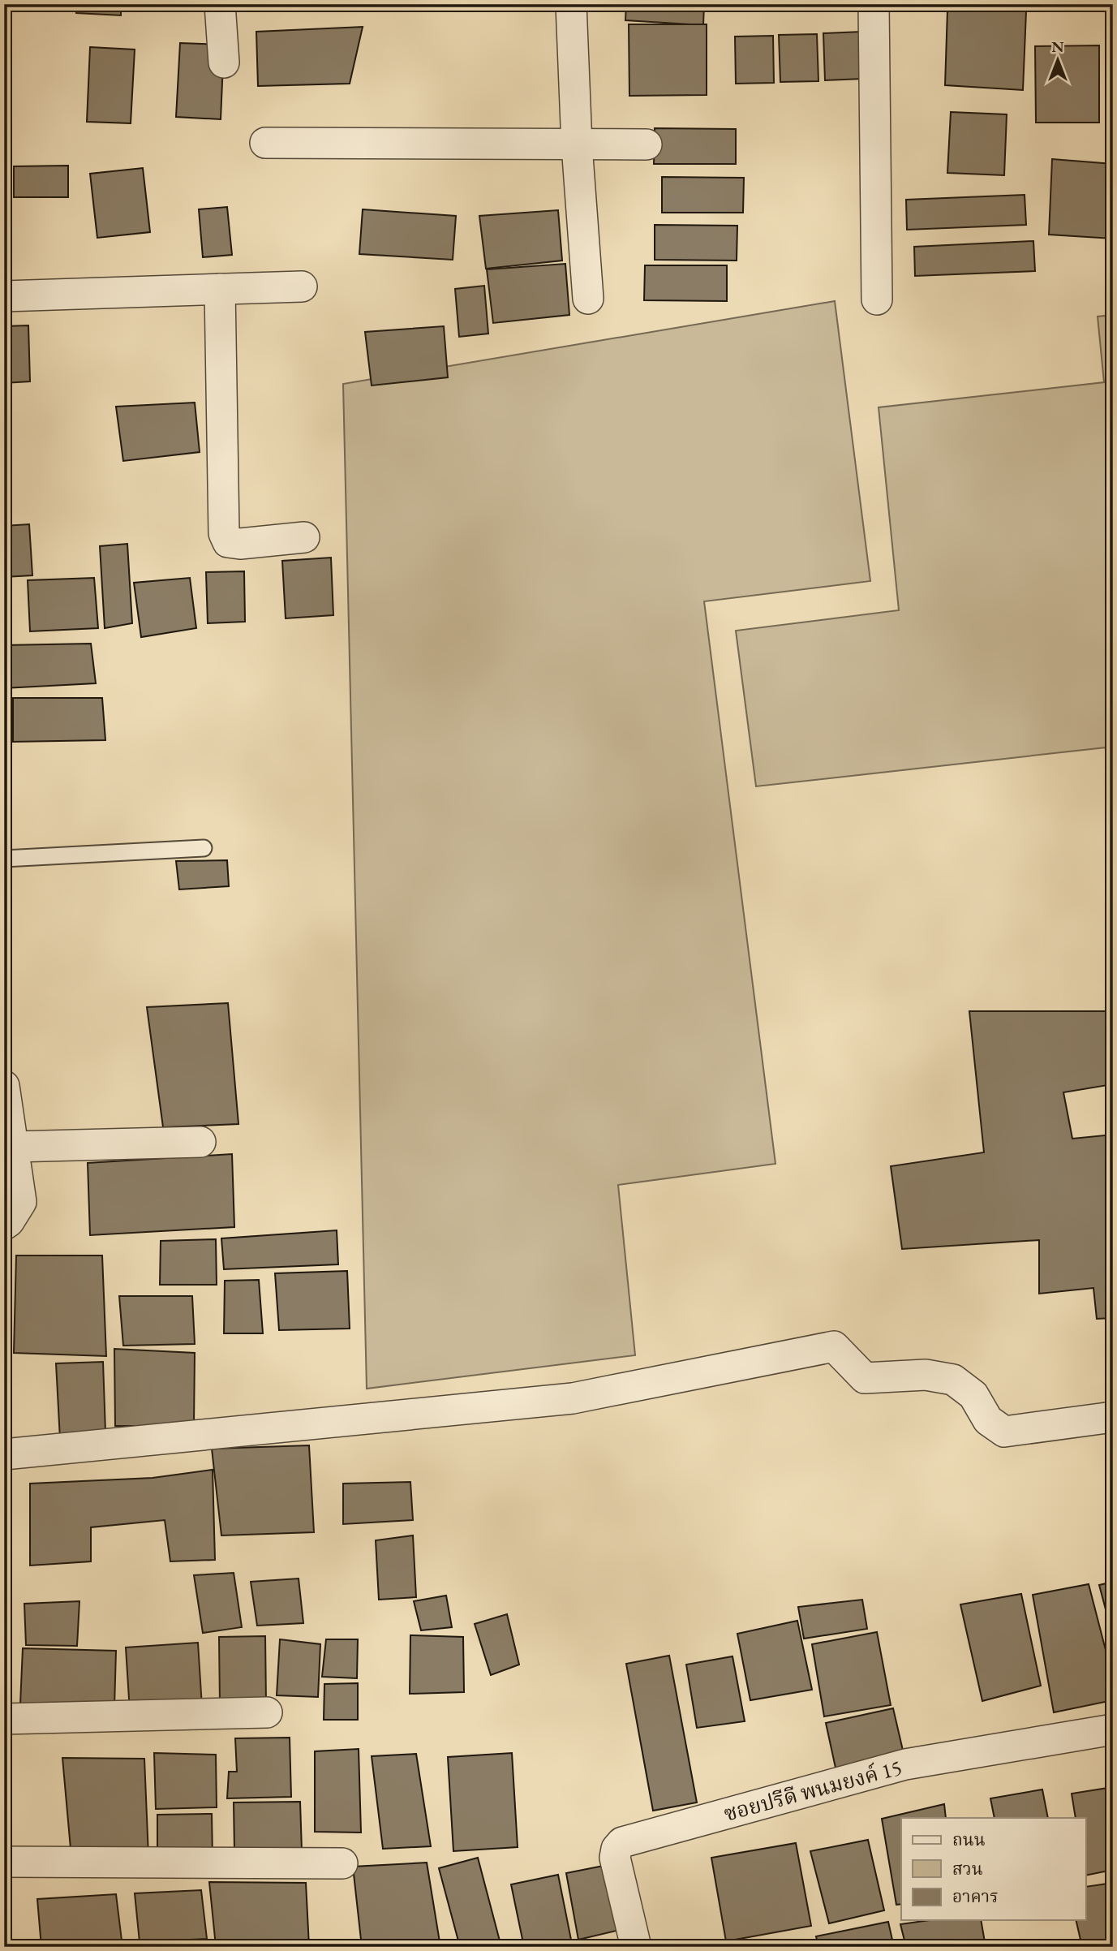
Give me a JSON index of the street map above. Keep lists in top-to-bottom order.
{
  "streets": {
    "street": ["ซอยปรีดี พนมยงค์ 15"]
  },
  "legend": ["ถนน", "สวน", "อาคาร"],
  "north": "top"
}
